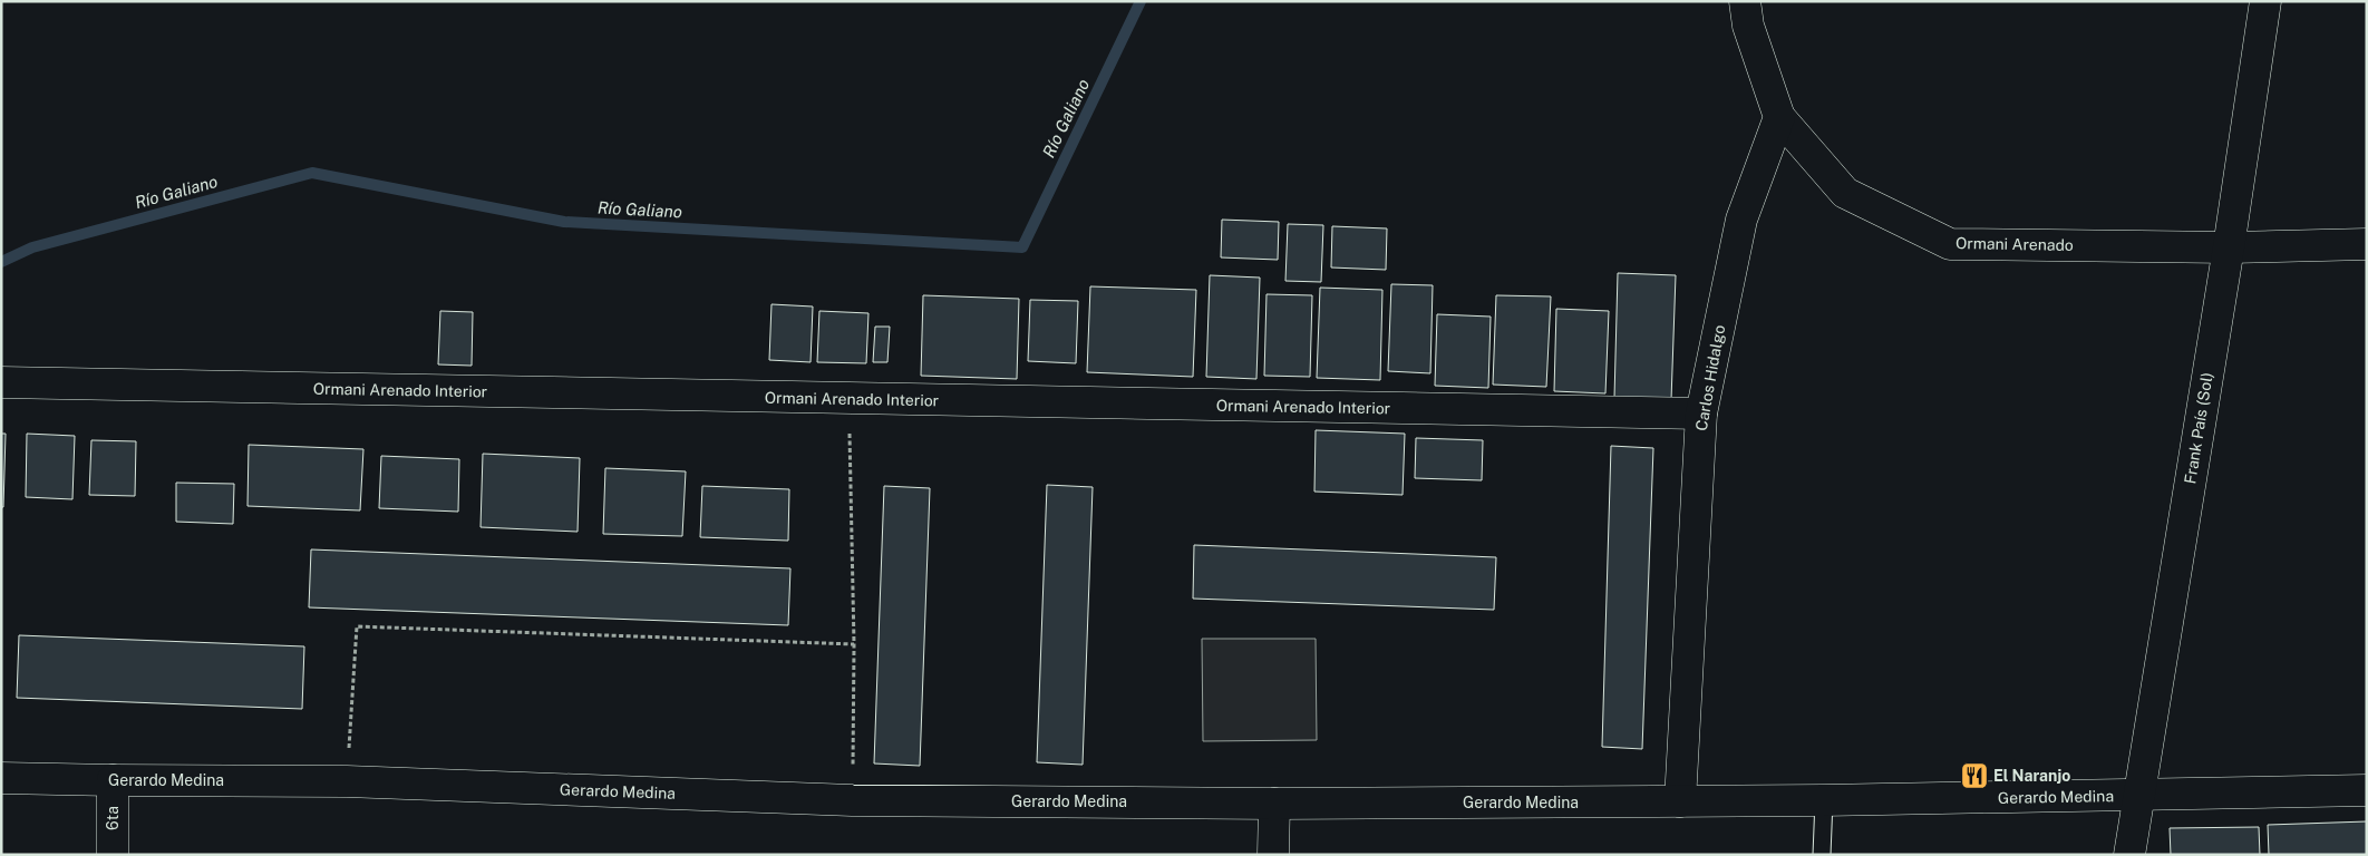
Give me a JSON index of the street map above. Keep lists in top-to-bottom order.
{
  "streets": {
    "street": [
      "Ormani Arenado",
      "Carlos Hidalgo",
      "Ormani Arenado Interior",
      "Frank País (Sol)",
      "Gerardo Medina",
      "6ta"
    ]
  },
  "crossings": [
    ["Ormani Arenado", "Carlos Hidalgo"],
    ["Ormani Arenado", "Frank País (Sol)"],
    ["Carlos Hidalgo", "Ormani Arenado Interior"],
    ["Carlos Hidalgo", "Gerardo Medina"],
    ["Frank País (Sol)", "Gerardo Medina"],
    ["Gerardo Medina", "6ta"]
  ],
  "water": ["Río Galiano"],
  "places": {
    "restaurant": ["El Naranjo"]
  }
}
